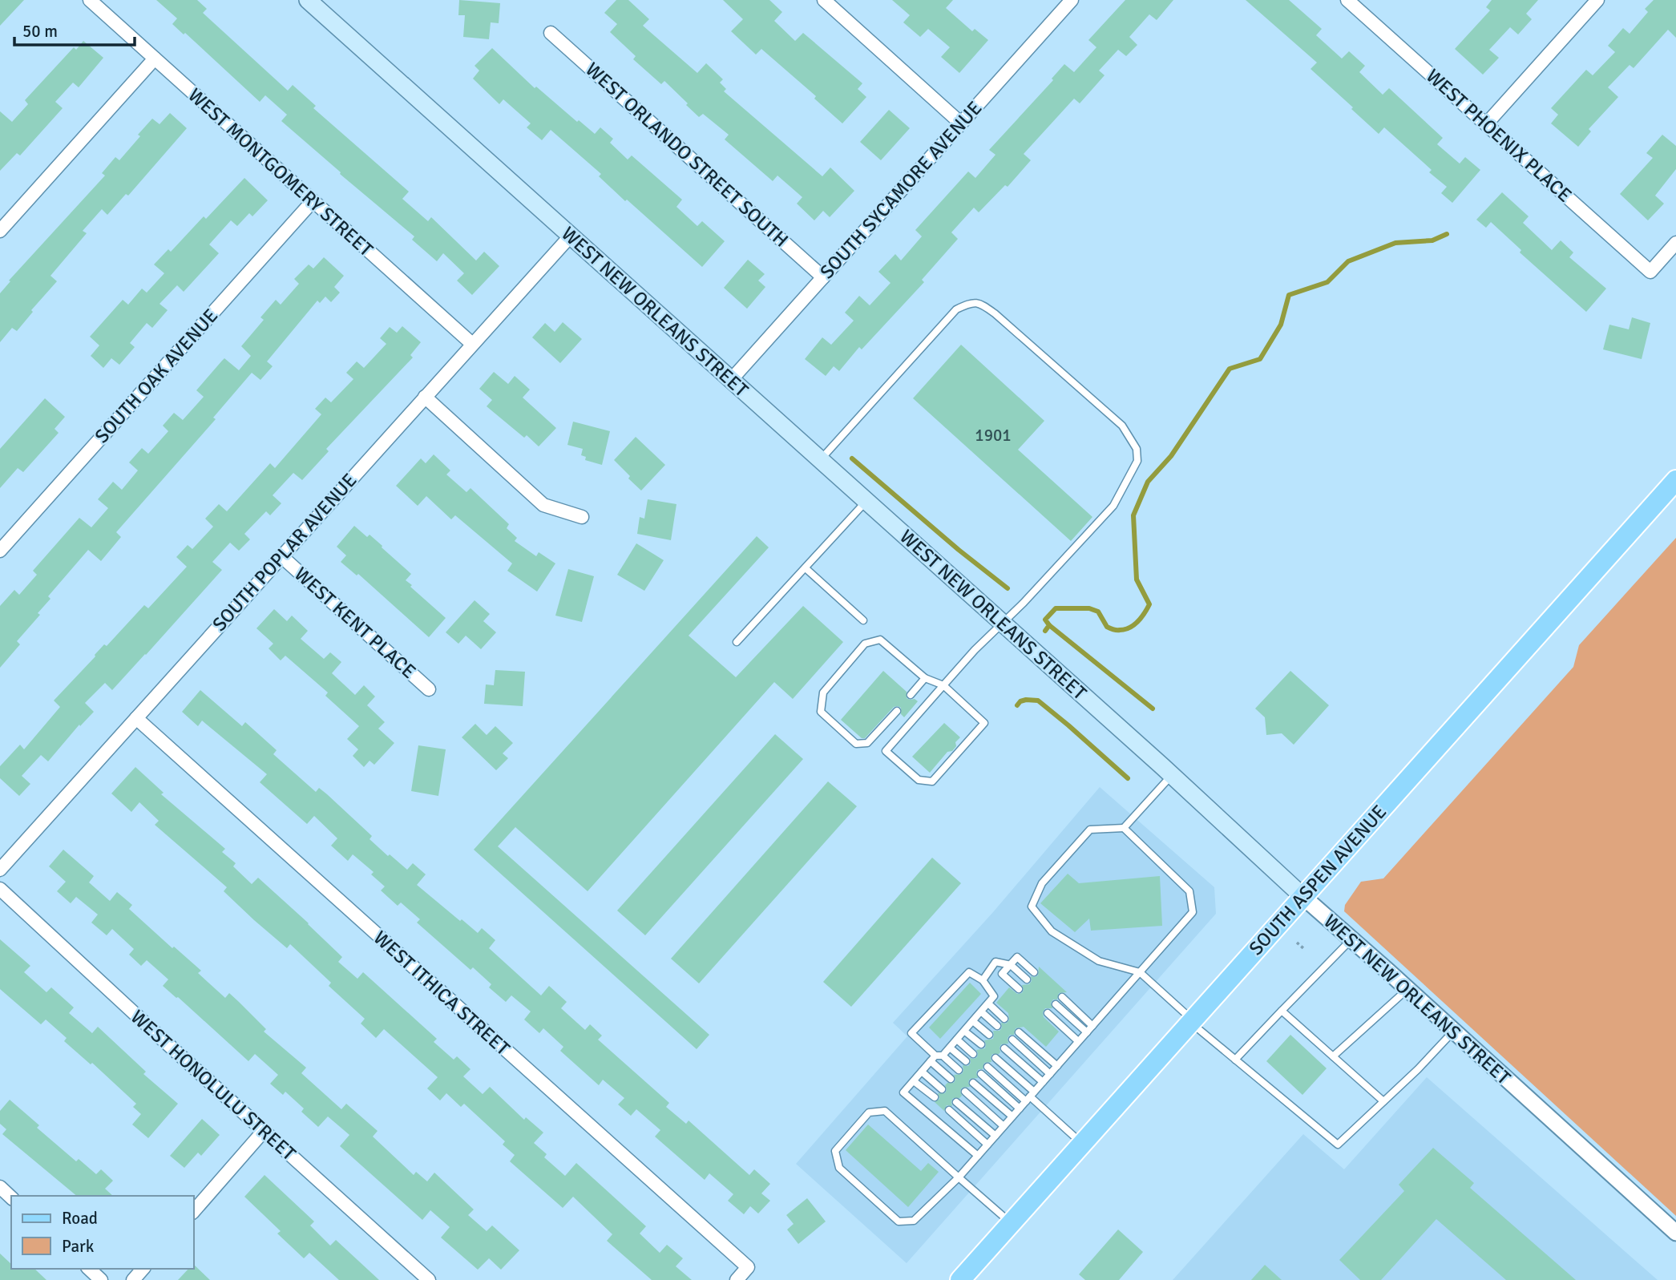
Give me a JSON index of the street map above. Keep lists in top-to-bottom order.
{
  "streets": {
    "main road": ["WEST NEW ORLEANS STREET", "SOUTH ASPEN AVENUE"],
    "street": [
      "WEST PHOENIX PLACE",
      "WEST ORLANDO STREET SOUTH",
      "WEST MONTGOMERY STREET",
      "SOUTH SYCAMORE AVENUE",
      "SOUTH OAK AVENUE",
      "SOUTH POPLAR AVENUE",
      "WEST KENT PLACE",
      "WEST ITHICA STREET",
      "WEST HONOLULU STREET"
    ]
  },
  "crossings": [
    ["WEST ORLANDO STREET SOUTH", "SOUTH SYCAMORE AVENUE"],
    ["WEST MONTGOMERY STREET", "SOUTH OAK AVENUE"],
    ["WEST MONTGOMERY STREET", "SOUTH POPLAR AVENUE"],
    ["SOUTH SYCAMORE AVENUE", "WEST NEW ORLEANS STREET"],
    ["WEST NEW ORLEANS STREET", "SOUTH POPLAR AVENUE"],
    ["WEST NEW ORLEANS STREET", "SOUTH ASPEN AVENUE"],
    ["SOUTH POPLAR AVENUE", "WEST KENT PLACE"],
    ["SOUTH POPLAR AVENUE", "WEST ITHICA STREET"]
  ],
  "house_numbers": ["1901"],
  "legend": ["Road", "Park"],
  "scale_bar": "50 m"
}
